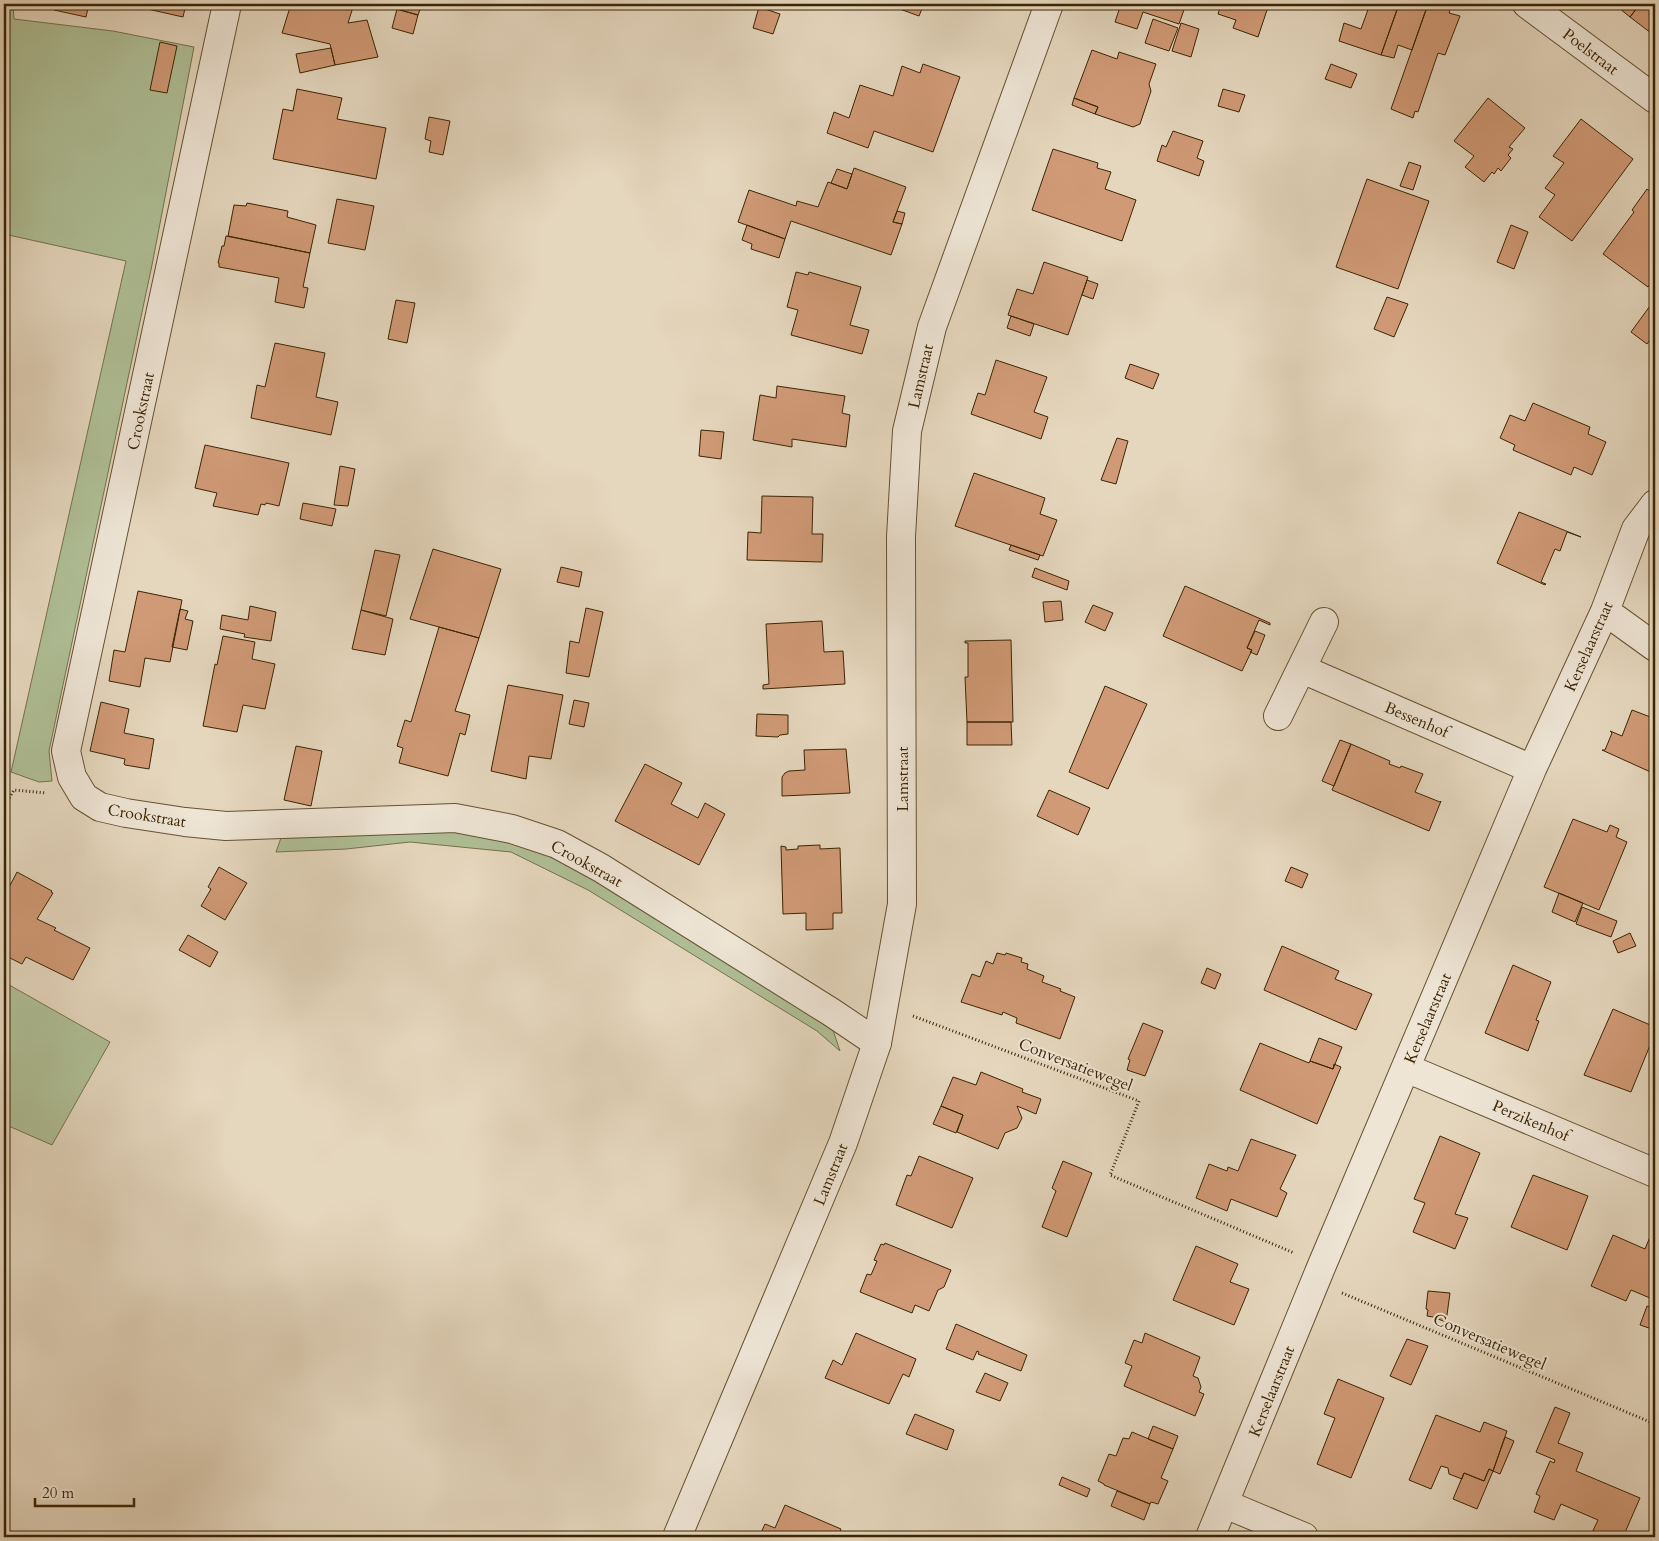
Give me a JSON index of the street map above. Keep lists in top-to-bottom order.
{
  "streets": {
    "street": [
      "Poelstraat",
      "Lamstraat",
      "Crookstraat",
      "Kerselaarstraat",
      "Bessenhof",
      "Perzikenhof"
    ],
    "path": ["Conversatiewegel"]
  },
  "crossings": [
    ["Lamstraat", "Crookstraat"],
    ["Lamstraat", "Conversatiewegel"],
    ["Kerselaarstraat", "Bessenhof"],
    ["Kerselaarstraat", "Conversatiewegel"],
    ["Kerselaarstraat", "Perzikenhof"]
  ],
  "scale_bar": "20 m"
}
